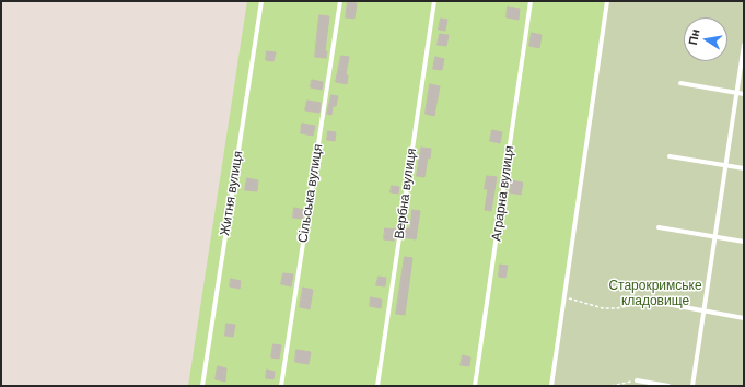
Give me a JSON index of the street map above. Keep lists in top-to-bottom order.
{
  "streets": {
    "lane": [
      "Житня вулиця",
      "Сільська вулиця",
      "Вербна вулиця",
      "Аграрна вулиця"
    ]
  },
  "parks": ["Старокримське кладовище"],
  "north": "left"
}
